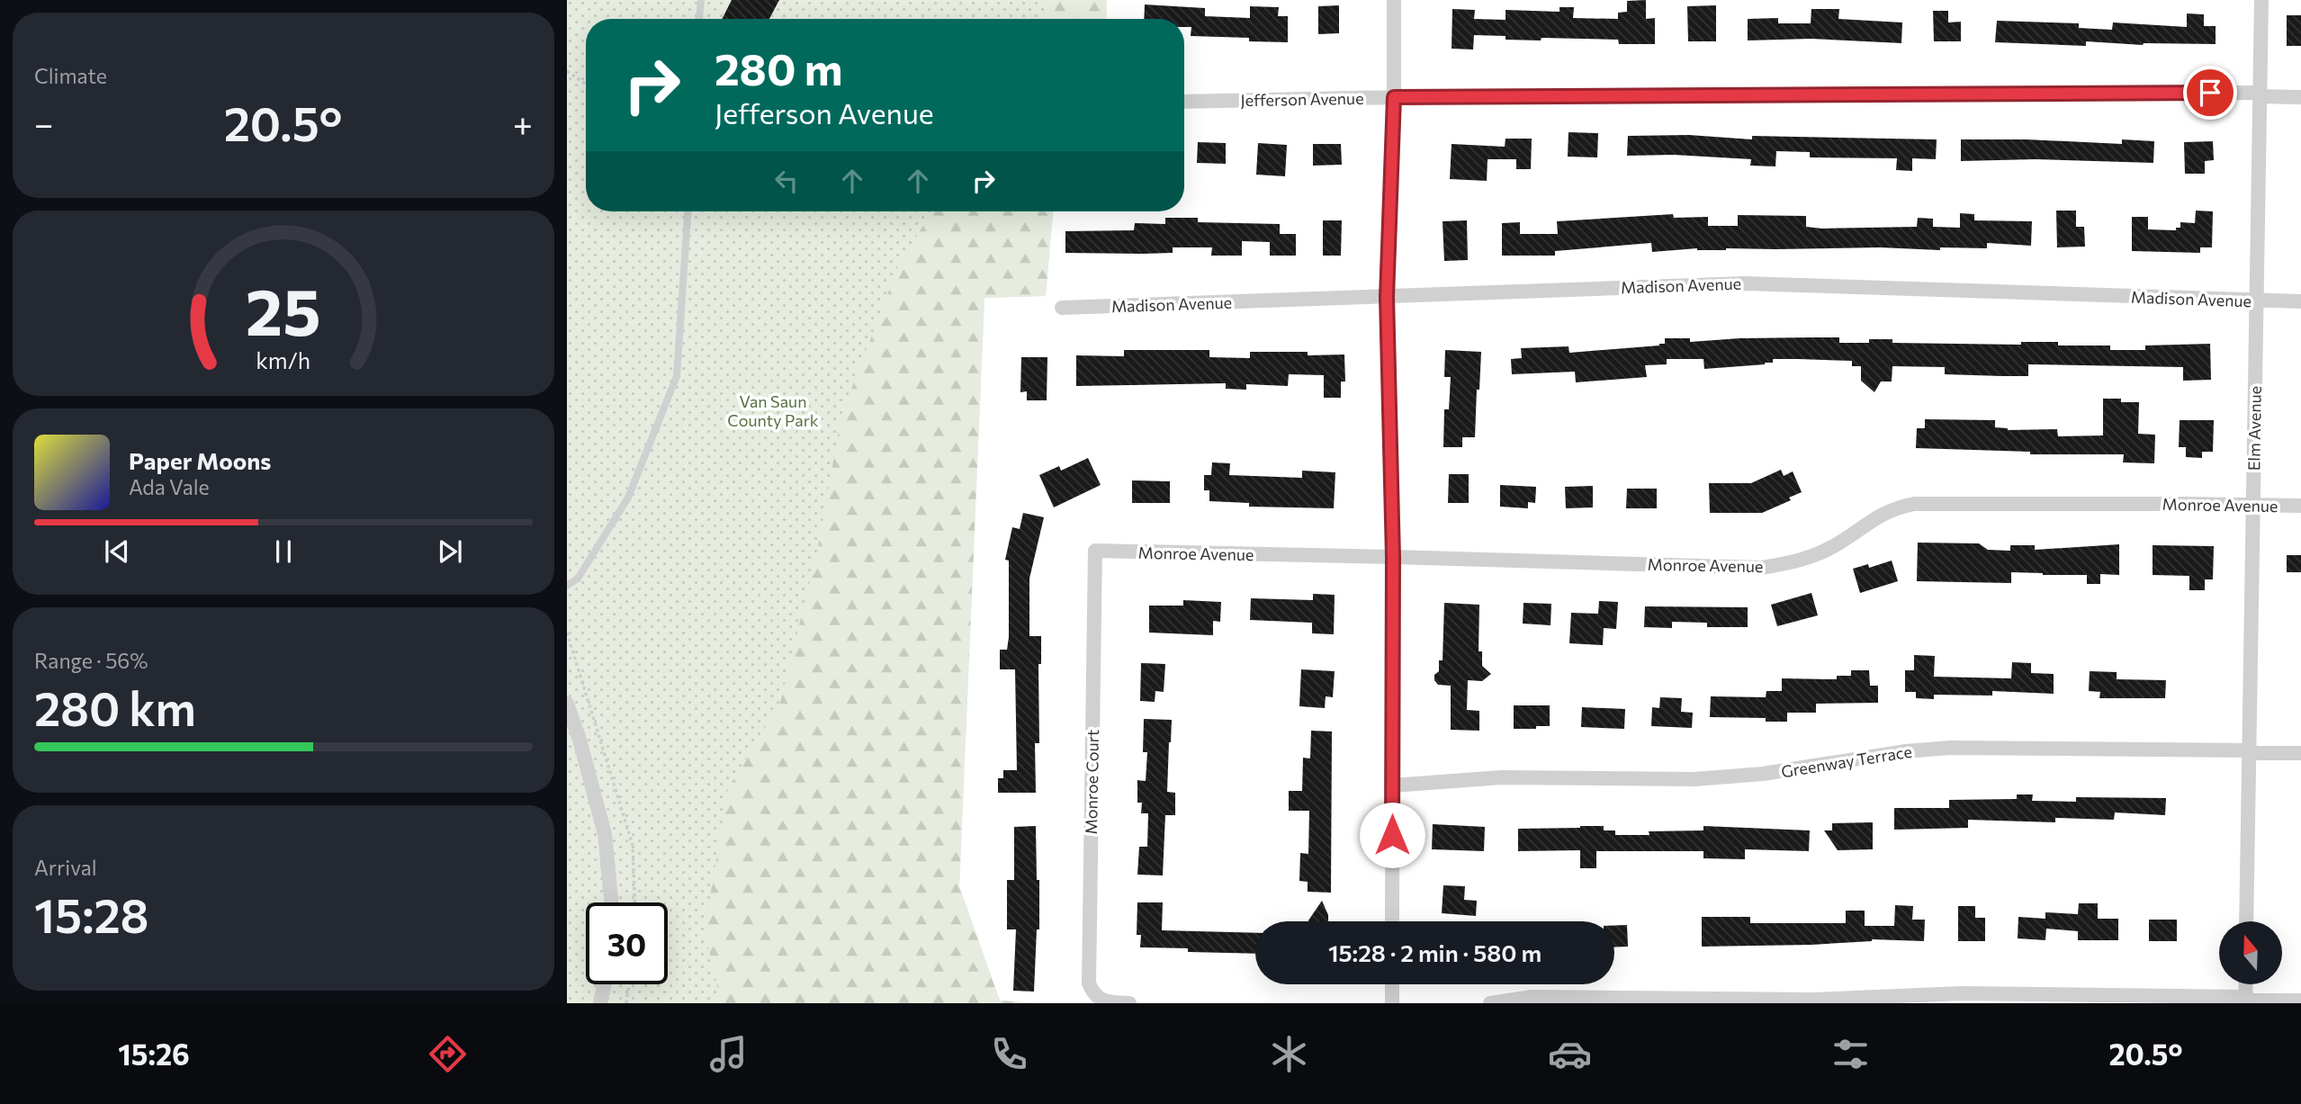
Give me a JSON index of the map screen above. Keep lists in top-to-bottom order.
{
  "streets": {
    "street": [
      "Jefferson Avenue",
      "Madison Avenue",
      "Elm Avenue",
      "Monroe Avenue",
      "Greenway Terrace",
      "Monroe Court"
    ]
  },
  "crossings": [
    ["Jefferson Avenue", "Elm Avenue"],
    ["Madison Avenue", "Elm Avenue"],
    ["Elm Avenue", "Monroe Avenue"],
    ["Elm Avenue", "Greenway Terrace"],
    ["Monroe Avenue", "Monroe Court"]
  ],
  "parks": ["Van Saun County Park"],
  "north": "top",
  "page": {
    "tile": [
      "Climate",
      ["Range · 56%", "280 km"],
      ["Arrival", "15:28"]
    ],
    "turn": ["280 m", "Jefferson Avenue"],
    "heat": ["−", "20.5°", "+"],
    "song": ["Paper Moons", "Ada Vale"],
    "limit": "30",
    "trip": "15:28 · 2 min · 580 m",
    "tabs": ["15:26", "20.5°"],
    "gauge": ["25", "km/h"]
  }
}
